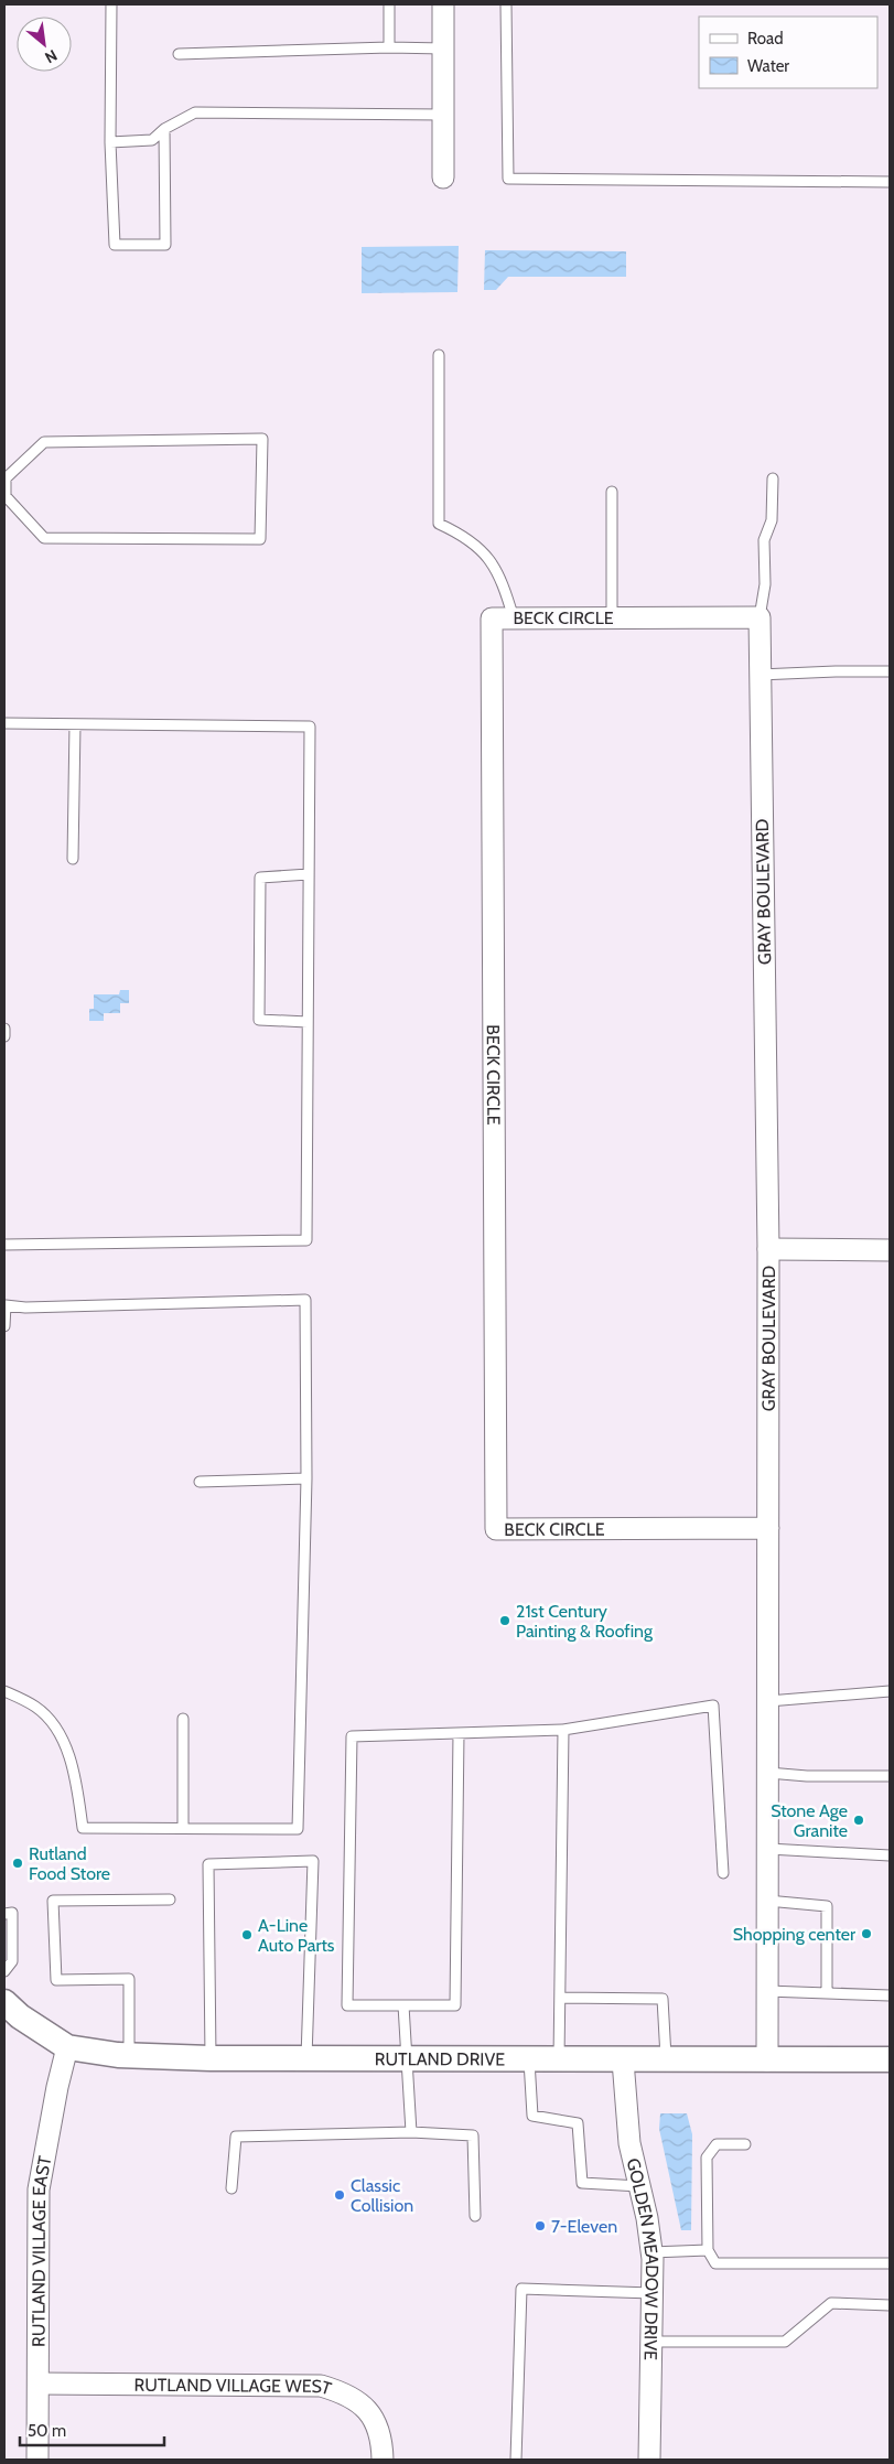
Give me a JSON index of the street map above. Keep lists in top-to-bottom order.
{
  "streets": {
    "street": [
      "BECK CIRCLE",
      "GRAY BOULEVARD",
      "RUTLAND DRIVE",
      "RUTLAND VILLAGE EAST",
      "GOLDEN MEADOW DRIVE",
      "RUTLAND VILLAGE WEST"
    ]
  },
  "crossings": [
    ["BECK CIRCLE", "GRAY BOULEVARD"],
    ["GRAY BOULEVARD", "RUTLAND DRIVE"],
    ["RUTLAND DRIVE", "RUTLAND VILLAGE EAST"],
    ["RUTLAND DRIVE", "GOLDEN MEADOW DRIVE"],
    ["RUTLAND VILLAGE EAST", "RUTLAND VILLAGE WEST"]
  ],
  "places": [
    "21st Century Painting & Roofing",
    "Stone Age Granite",
    "Rutland Food Store",
    "Shopping center",
    "A-Line Auto Parts",
    "Classic Collision",
    "7-Eleven"
  ],
  "legend": ["Road", "Water"],
  "scale_bar": "50 m",
  "north": "bottom right"
}
